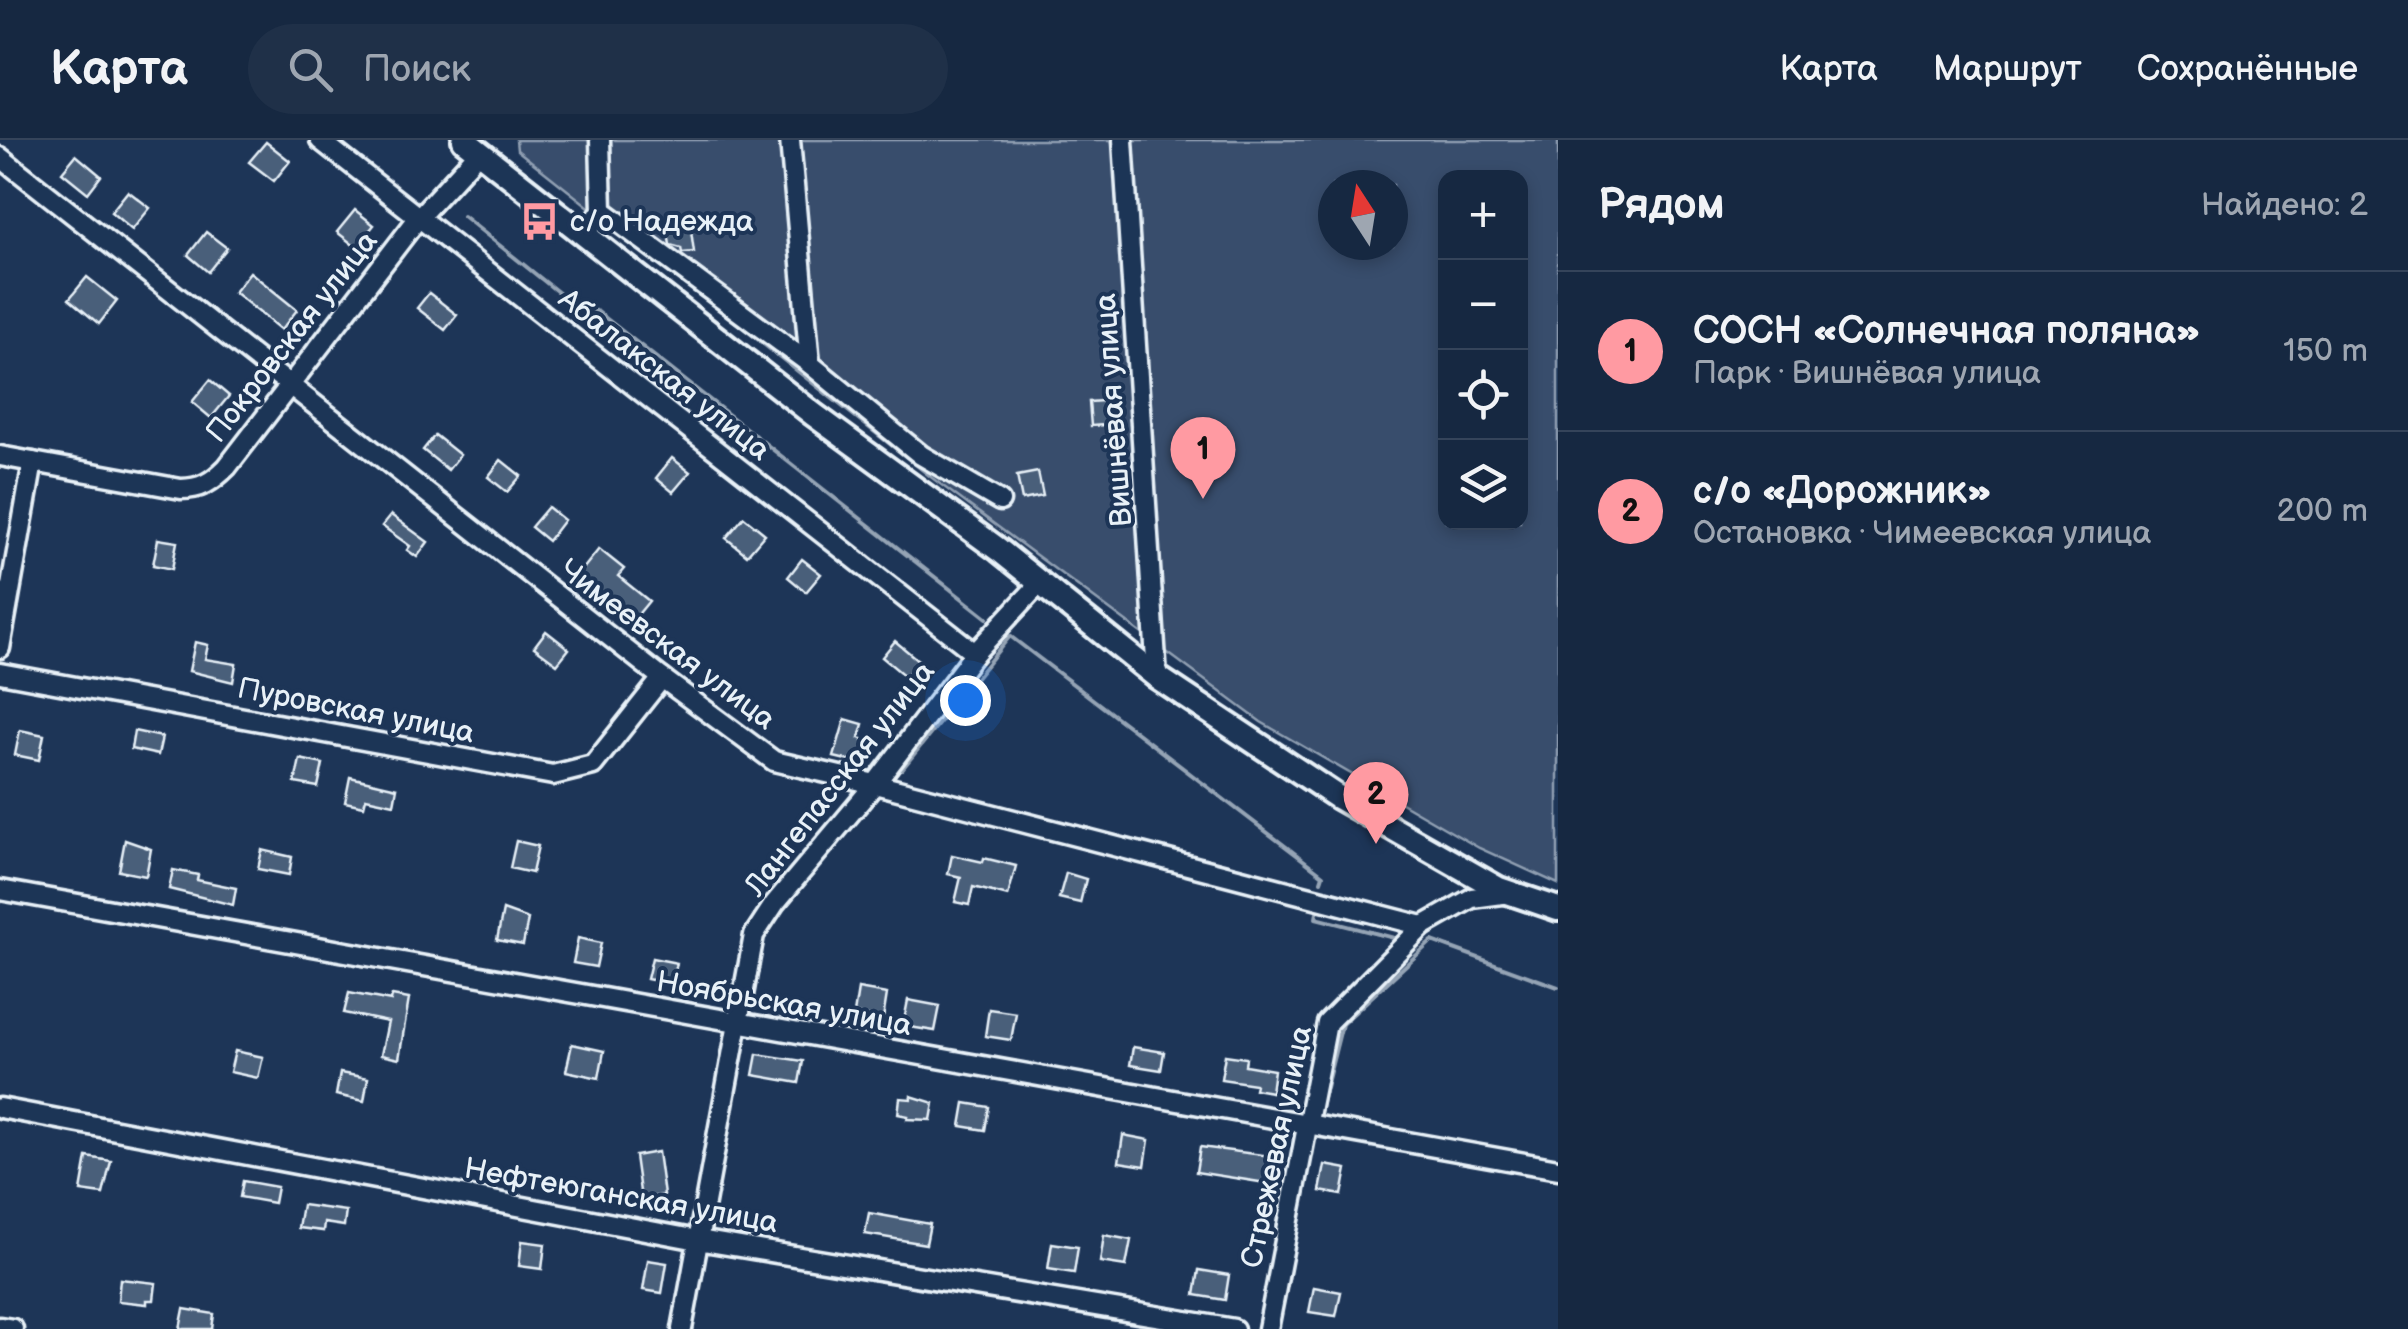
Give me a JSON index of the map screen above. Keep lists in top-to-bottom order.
{
  "streets": {
    "street": [
      "Покровская улица",
      "Абалакская улица",
      "Вишнёвая улица",
      "Чимеевская улица",
      "Пуровская улица",
      "Лангепасская улица",
      "Ноябрьская улица",
      "Стрежевая улица",
      "Нефтеюганская улица"
    ]
  },
  "crossings": [
    ["Покровская улица", "Абалакская улица"],
    ["Покровская улица", "Чимеевская улица"],
    ["Абалакская улица", "Лангепасская улица"],
    ["Чимеевская улица", "Пуровская улица"],
    ["Чимеевская улица", "Лангепасская улица"],
    ["Чимеевская улица", "Стрежевая улица"],
    ["Лангепасская улица", "Ноябрьская улица"],
    ["Лангепасская улица", "Нефтеюганская улица"],
    ["Ноябрьская улица", "Стрежевая улица"]
  ],
  "places": {
    "bus stop": ["с/о Надежда"]
  },
  "north": "top",
  "page": {
    "header": "Карта",
    "search": "Поиск",
    "nav": ["Карта", "Маршрут", "Сохранённые"],
    "heading": ["Рядом", "Найдено: 2"],
    "map_buttons": ["+", "−"],
    "list": [
      {
        "mark": "1",
        "name": "СОСН «Солнечная поляна»",
        "note": "Парк · Вишнёвая улица",
        "value": "150 m"
      },
      {
        "mark": "2",
        "name": "с/о «Дорожник»",
        "note": "Остановка · Чимеевская улица",
        "value": "200 m"
      }
    ],
    "pins": ["1", "2"]
  }
}
